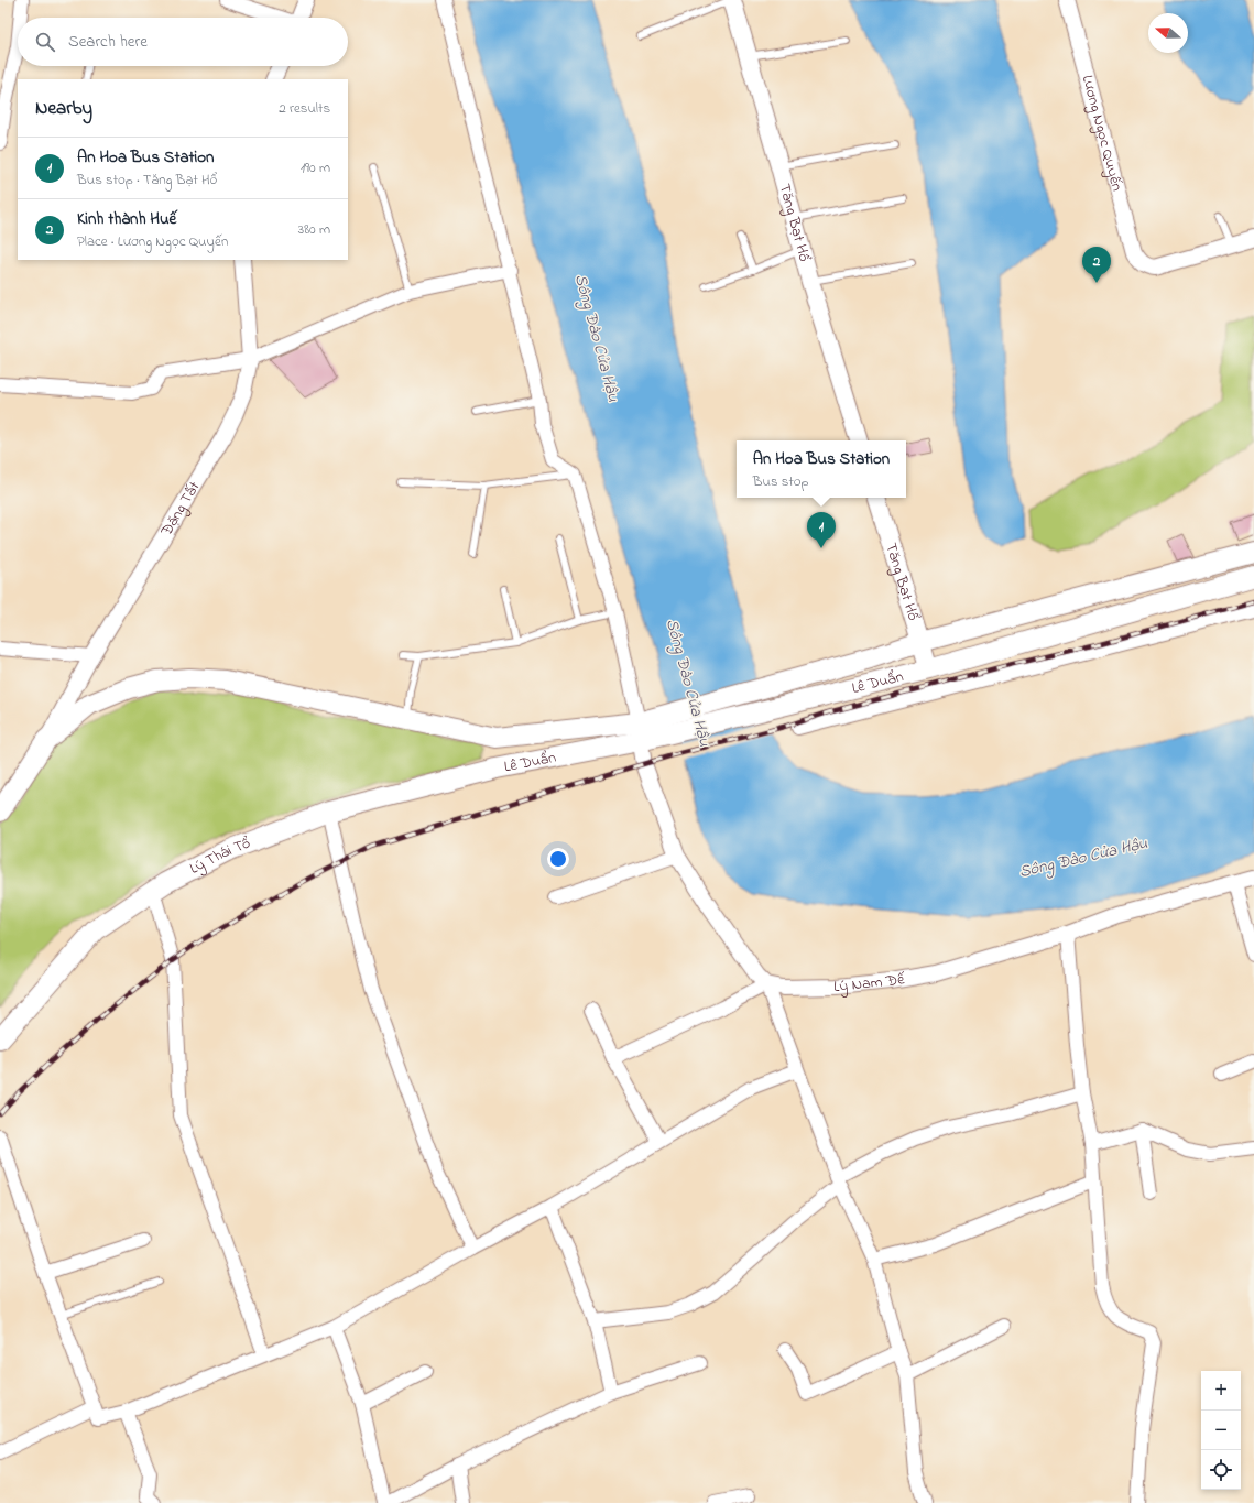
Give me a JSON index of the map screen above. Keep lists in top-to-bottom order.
{
  "streets": {
    "main road": ["Tăng Bạt Hổ", "Lê Duẩn", "Lý Thái Tổ"],
    "street": ["Lương Ngọc Quyến", "Đặng Tất", "Lý Nam Đế"]
  },
  "crossings": [
    ["Tăng Bạt Hổ", "Lê Duẩn"],
    ["Lê Duẩn", "Lý Thái Tổ"]
  ],
  "water": ["Sông Đào Cửa Hậu"],
  "north": "left",
  "page": {
    "search": "Search here",
    "heading": ["Nearby", "2 results"],
    "list": [
      {
        "mark": "1",
        "name": "An Hoa Bus Station",
        "note": "Bus stop · Tăng Bạt Hổ",
        "value": "190 m"
      },
      {
        "mark": "2",
        "name": "Kinh thành Huế",
        "note": "Place · Lương Ngọc Quyến",
        "value": "380 m"
      }
    ],
    "pins": ["2", "1"],
    "popup": ["An Hoa Bus Station", "Bus stop"],
    "map_buttons": ["+", "−"]
  }
}
